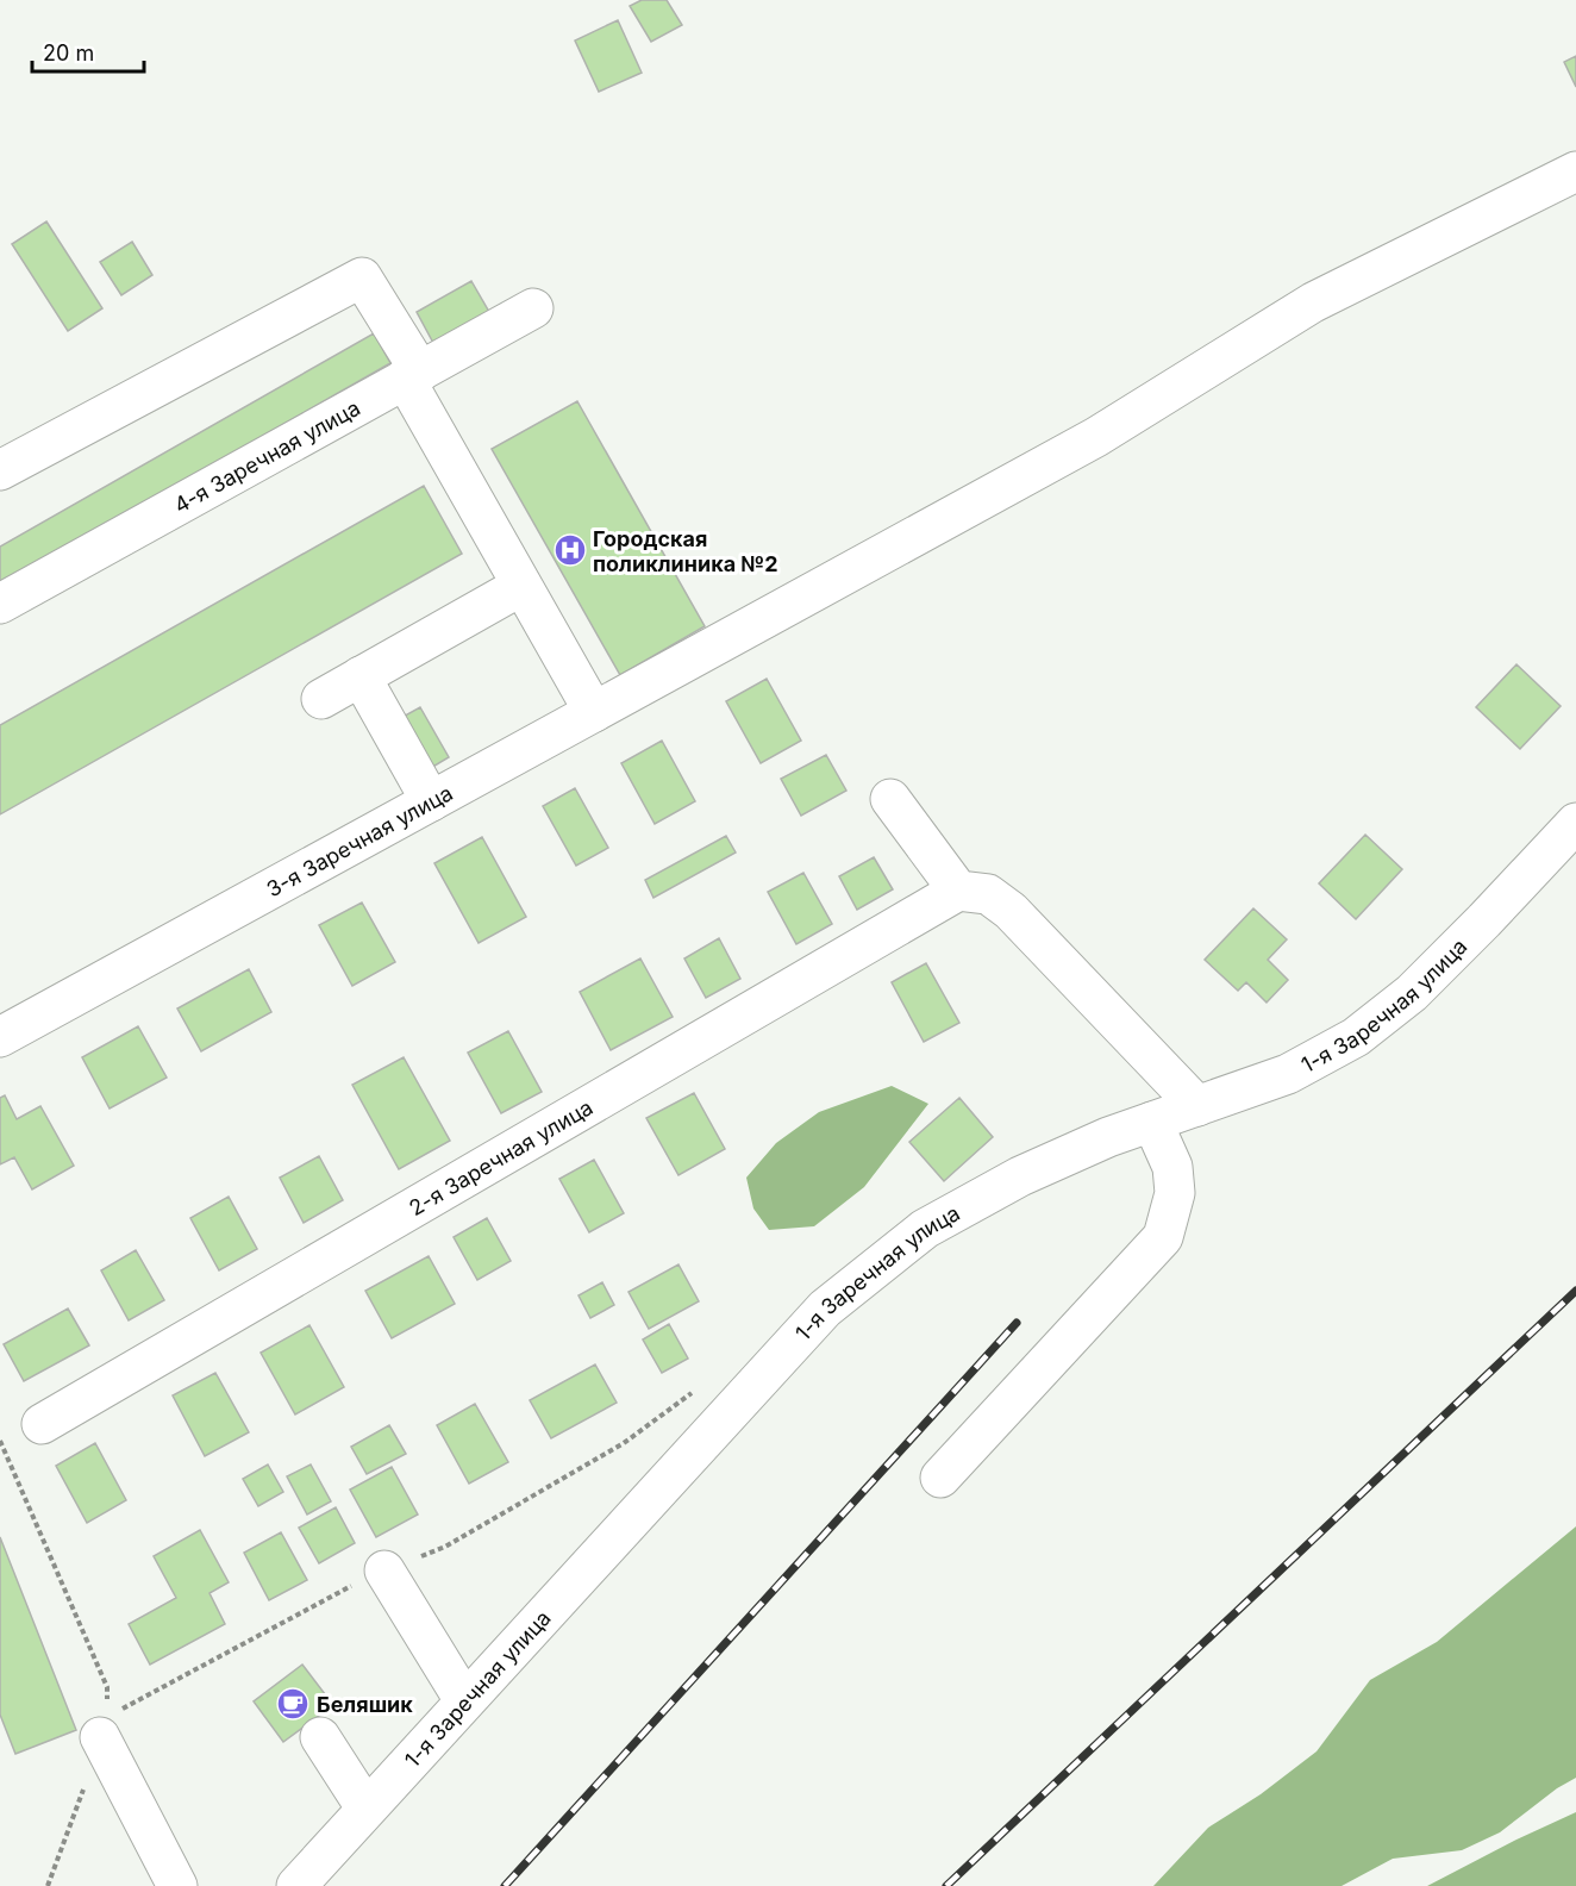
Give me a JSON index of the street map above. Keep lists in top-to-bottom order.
{
  "streets": {
    "street": [
      "4-я Заречная улица",
      "3-я Заречная улица",
      "1-я Заречная улица",
      "2-я Заречная улица"
    ]
  },
  "places": {
    "hospital": ["Городская поликлиника №2"],
    "cafe": ["Беляшик"]
  },
  "scale_bar": "20 m"
}
